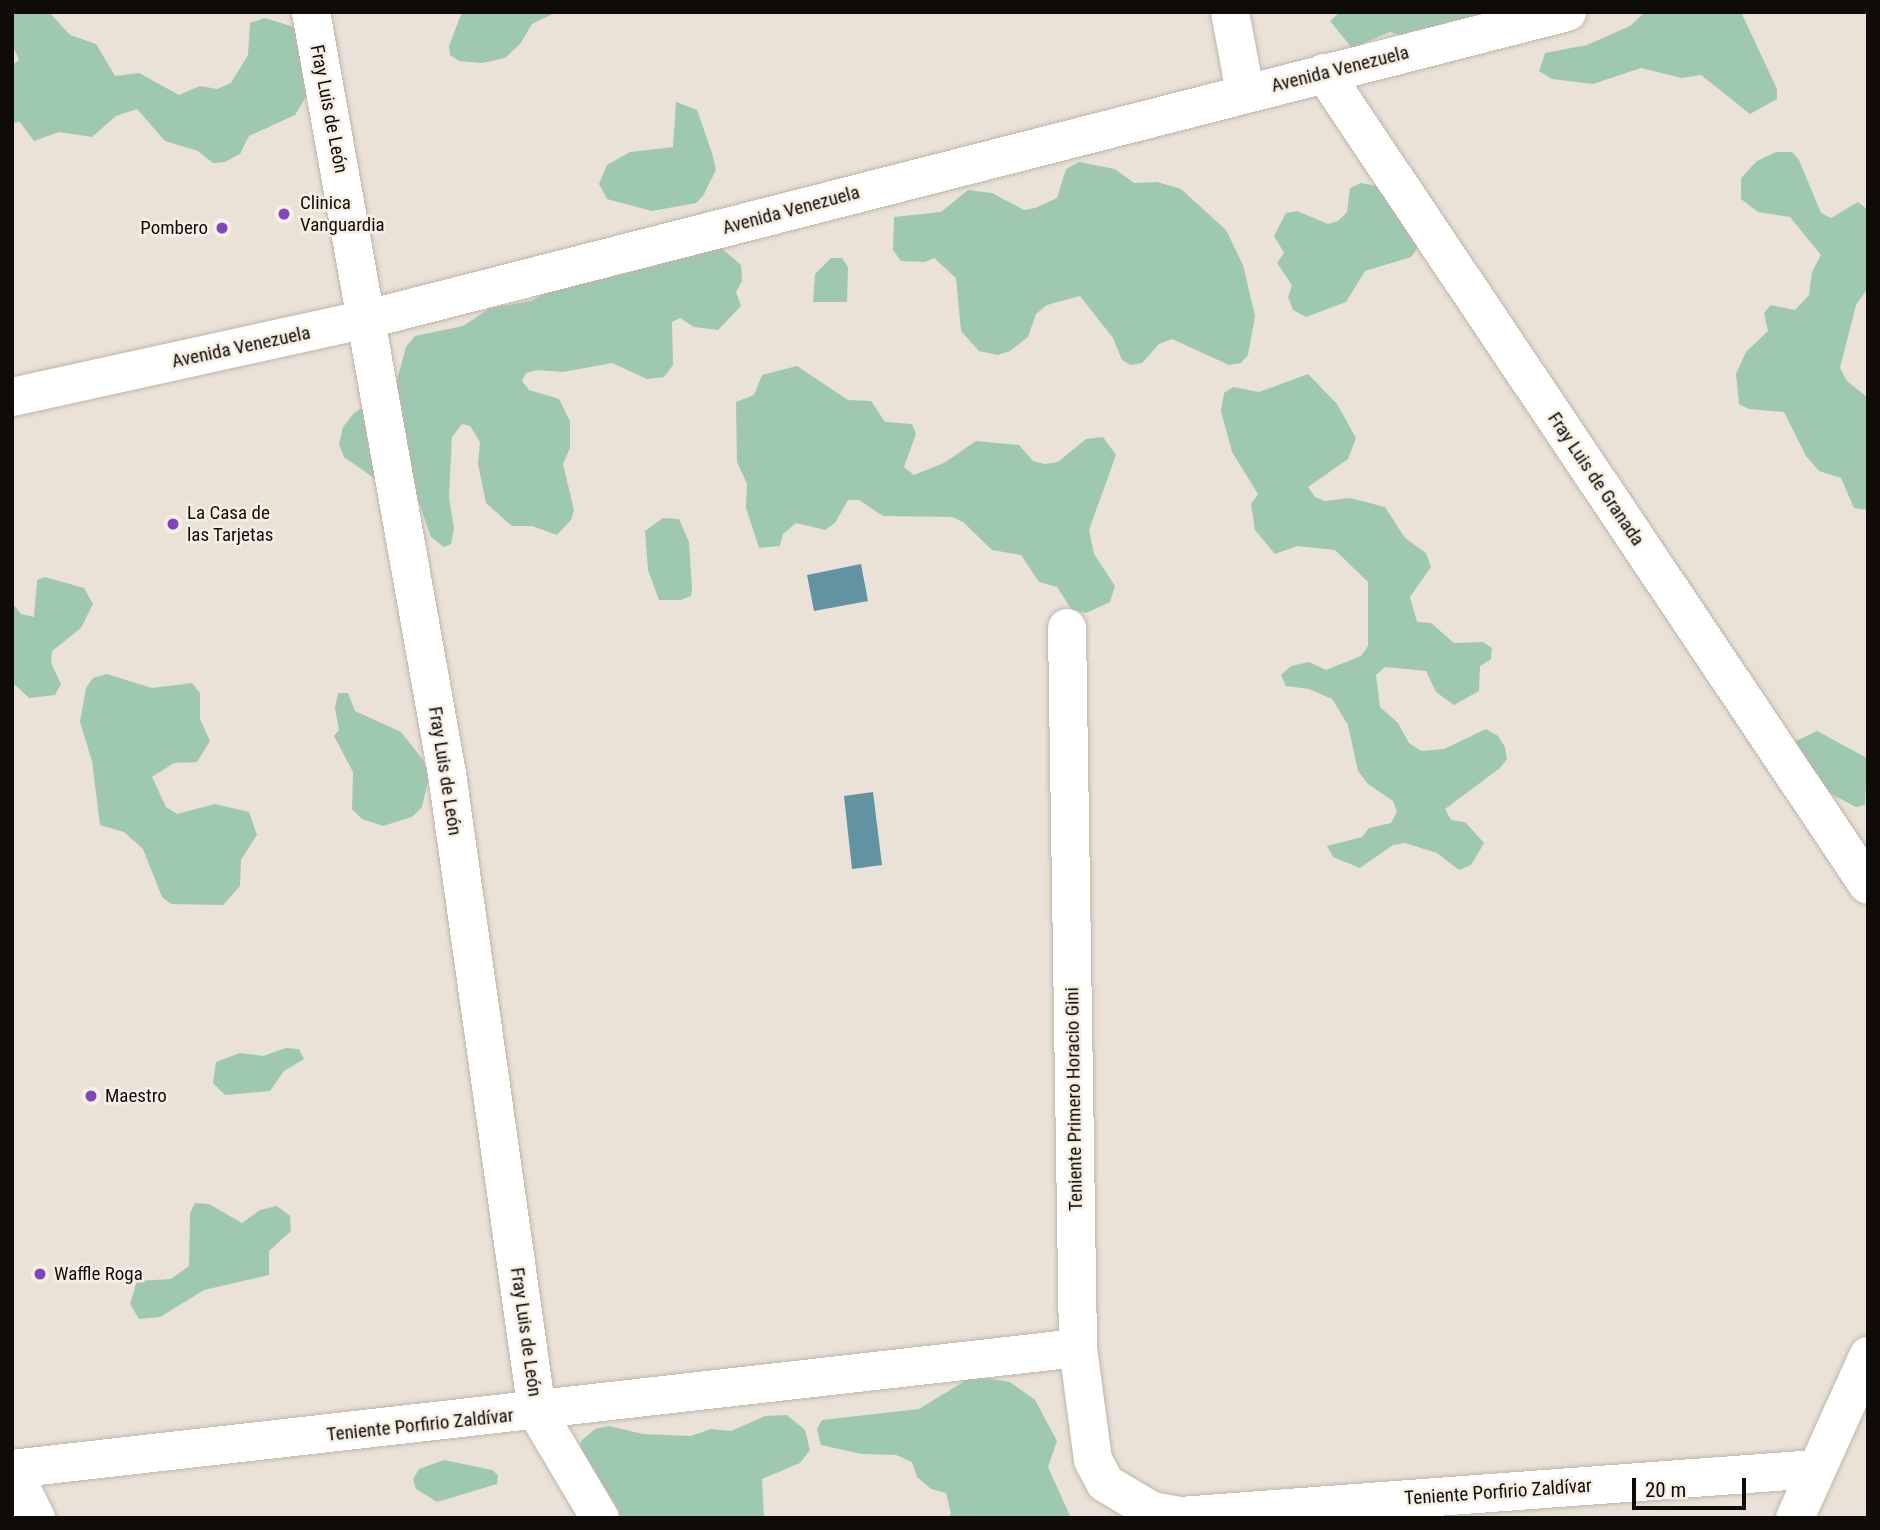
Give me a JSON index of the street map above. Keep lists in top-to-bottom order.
{
  "streets": {
    "street": [
      "Avenida Venezuela",
      "Fray Luis de León",
      "Fray Luis de Granada",
      "Teniente Primero Horacio Gini",
      "Teniente Porfirio Zaldívar"
    ]
  },
  "crossings": [
    ["Avenida Venezuela", "Fray Luis de León"],
    ["Avenida Venezuela", "Fray Luis de Granada"],
    ["Fray Luis de León", "Teniente Porfirio Zaldívar"],
    ["Teniente Primero Horacio Gini", "Teniente Porfirio Zaldívar"]
  ],
  "places": [
    "Clinica Vanguardia",
    "Pombero",
    "La Casa de las Tarjetas",
    "Maestro",
    "Waffle Roga"
  ],
  "scale_bar": "20 m"
}
